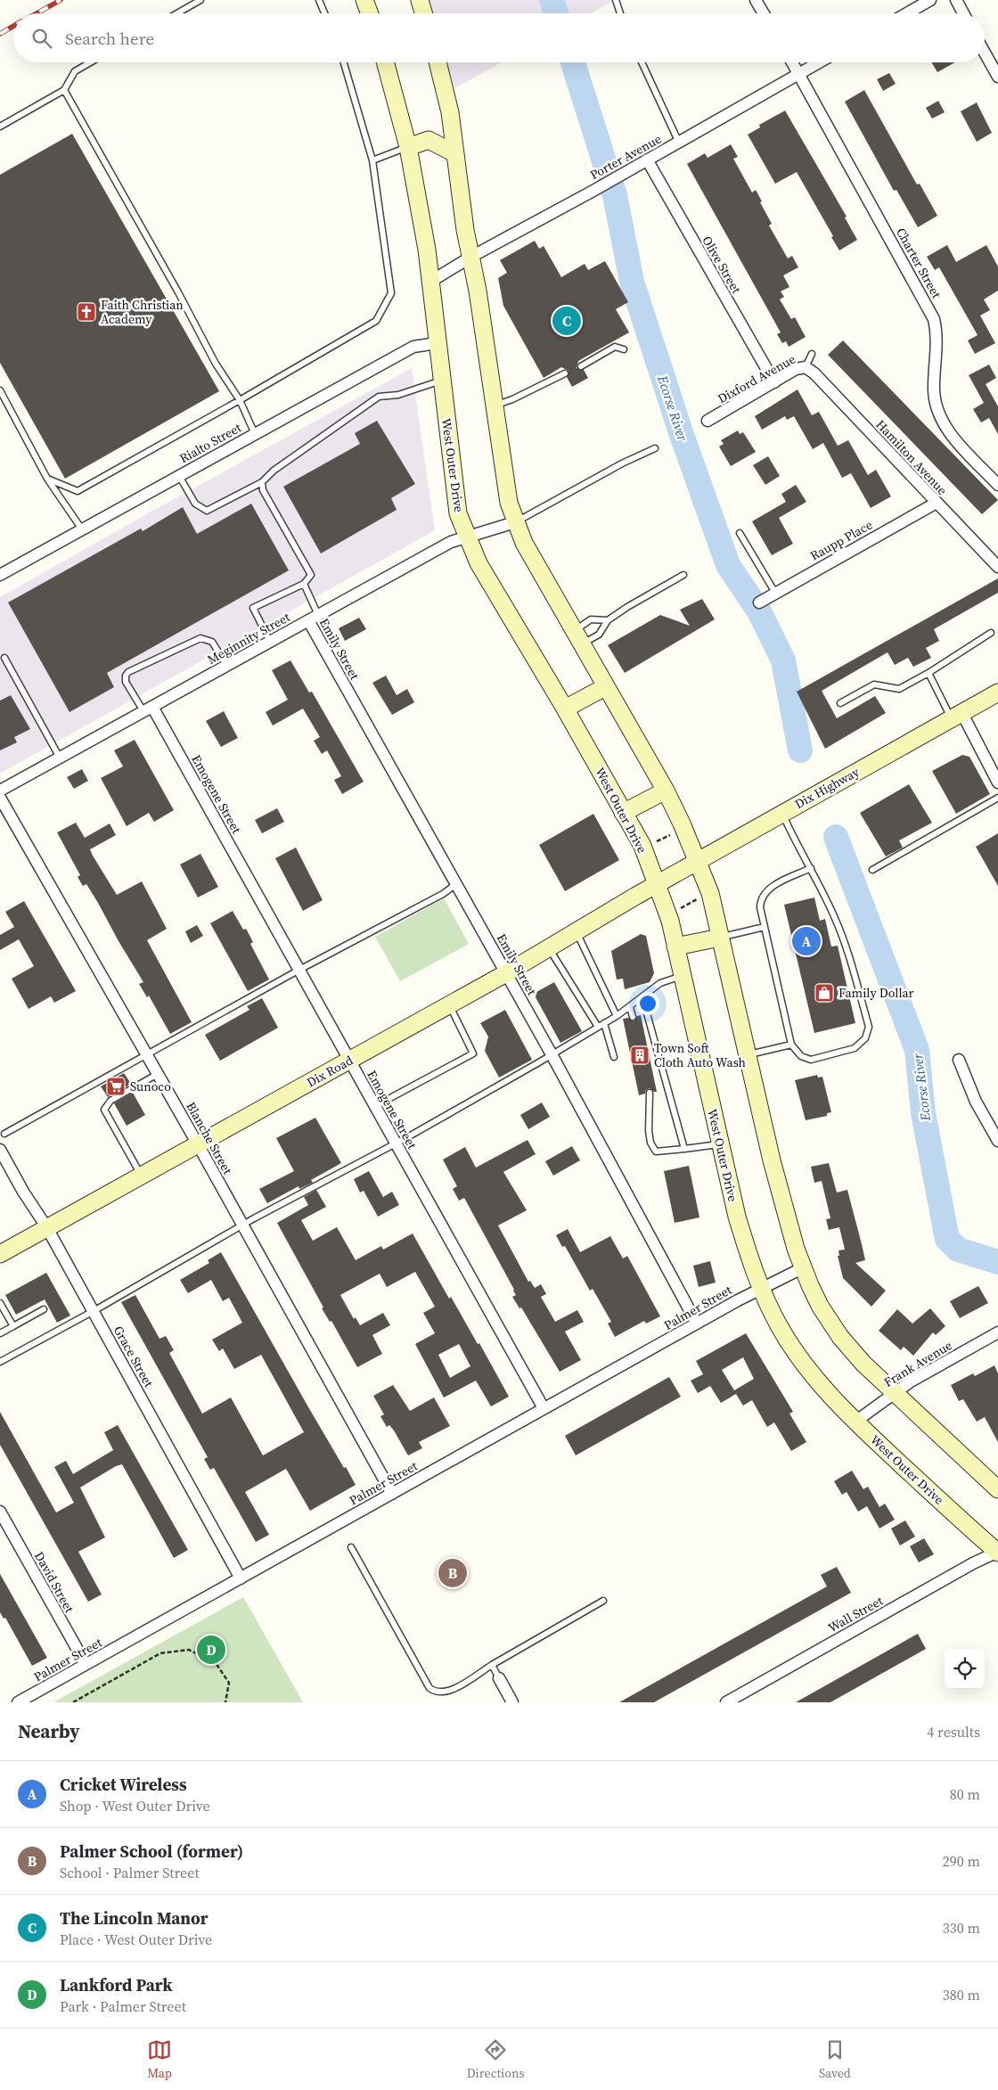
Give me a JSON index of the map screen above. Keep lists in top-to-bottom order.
{
  "streets": {
    "main road": ["West Outer Drive", "Dix Highway", "Dix Road"],
    "street": [
      "Porter Avenue",
      "Charter Street",
      "Olive Street",
      "Dixford Avenue",
      "Rialto Street",
      "Hamilton Avenue",
      "Raupp Place",
      "Meginnity Street",
      "Emily Street",
      "Emogene Street",
      "Blanche Street",
      "Palmer Street",
      "Grace Street",
      "Frank Avenue",
      "David Street",
      "Wall Street"
    ]
  },
  "crossings": [
    ["Porter Avenue", "Charter Street"],
    ["Porter Avenue", "Olive Street"],
    ["Porter Avenue", "West Outer Drive"],
    ["Olive Street", "Dixford Avenue"],
    ["Dixford Avenue", "Hamilton Avenue"],
    ["Rialto Street", "West Outer Drive"],
    ["Hamilton Avenue", "Raupp Place"],
    ["West Outer Drive", "Meginnity Street"],
    ["West Outer Drive", "Dix Highway"],
    ["West Outer Drive", "Dix Road"],
    ["West Outer Drive", "Palmer Street"],
    ["West Outer Drive", "Frank Avenue"],
    ["West Outer Drive", "Wall Street"],
    ["Meginnity Street", "Emily Street"],
    ["Meginnity Street", "Emogene Street"],
    ["Emily Street", "Dix Road"],
    ["Emily Street", "Palmer Street"],
    ["Dix Highway", "Dix Road"],
    ["Emogene Street", "Dix Road"],
    ["Emogene Street", "Palmer Street"],
    ["Dix Road", "Blanche Street"],
    ["Dix Road", "Grace Street"],
    ["Blanche Street", "Palmer Street"],
    ["Palmer Street", "Grace Street"],
    ["Palmer Street", "David Street"]
  ],
  "water": ["Ecorse River"],
  "places": {
    "church": ["Faith Christian Academy"],
    "shop": ["Family Dollar"],
    "building": ["Town Soft Cloth Auto Wash"],
    "supermarket": ["Sunoco"]
  },
  "page": {
    "search": "Search here",
    "pins": [
      "C",
      "A",
      "B",
      "D"
    ],
    "heading": ["Nearby", "4 results"],
    "list": [
      {
        "mark": "A",
        "name": "Cricket Wireless",
        "note": "Shop · West Outer Drive",
        "value": "80 m"
      },
      {
        "mark": "B",
        "name": "Palmer School (former)",
        "note": "School · Palmer Street",
        "value": "290 m"
      },
      {
        "mark": "C",
        "name": "The Lincoln Manor",
        "note": "Place · West Outer Drive",
        "value": "330 m"
      },
      {
        "mark": "D",
        "name": "Lankford Park",
        "note": "Park · Palmer Street",
        "value": "380 m"
      }
    ],
    "nav": ["Map", "Directions", "Saved"]
  }
}
